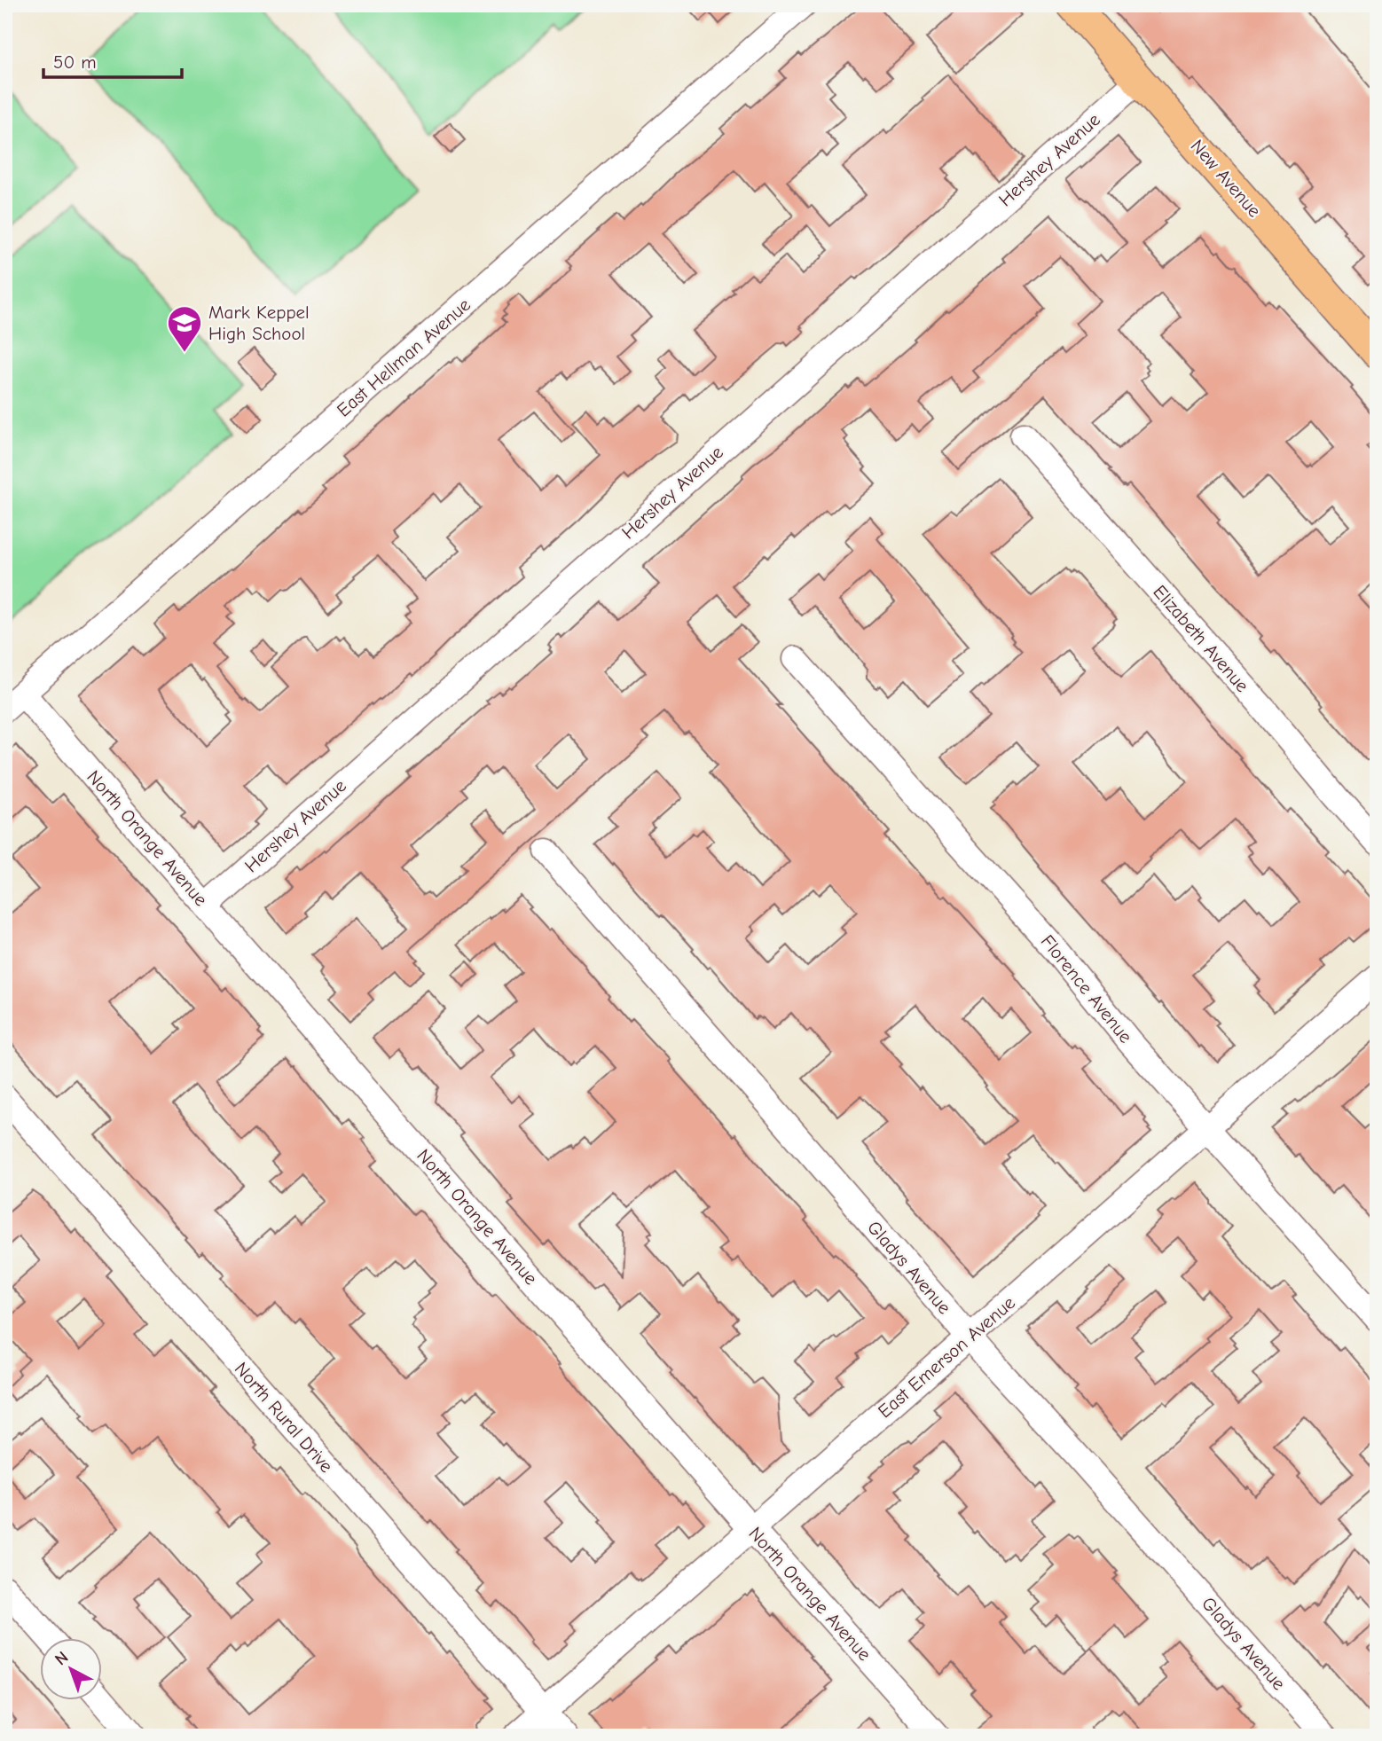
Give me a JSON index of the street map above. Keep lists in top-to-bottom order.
{
  "streets": {
    "main road": ["New Avenue"],
    "street": [
      "Hershey Avenue",
      "East Hellman Avenue",
      "Elizabeth Avenue",
      "North Orange Avenue",
      "Florence Avenue",
      "Gladys Avenue",
      "East Emerson Avenue",
      "North Rural Drive"
    ]
  },
  "crossings": [
    ["Hershey Avenue", "New Avenue"],
    ["Hershey Avenue", "North Orange Avenue"],
    ["East Hellman Avenue", "North Orange Avenue"],
    ["North Orange Avenue", "East Emerson Avenue"],
    ["Florence Avenue", "East Emerson Avenue"],
    ["Gladys Avenue", "East Emerson Avenue"],
    ["East Emerson Avenue", "North Rural Drive"]
  ],
  "places": {
    "school or university": ["Mark Keppel High School"]
  },
  "scale_bar": "50 m",
  "north": "top left"
}
